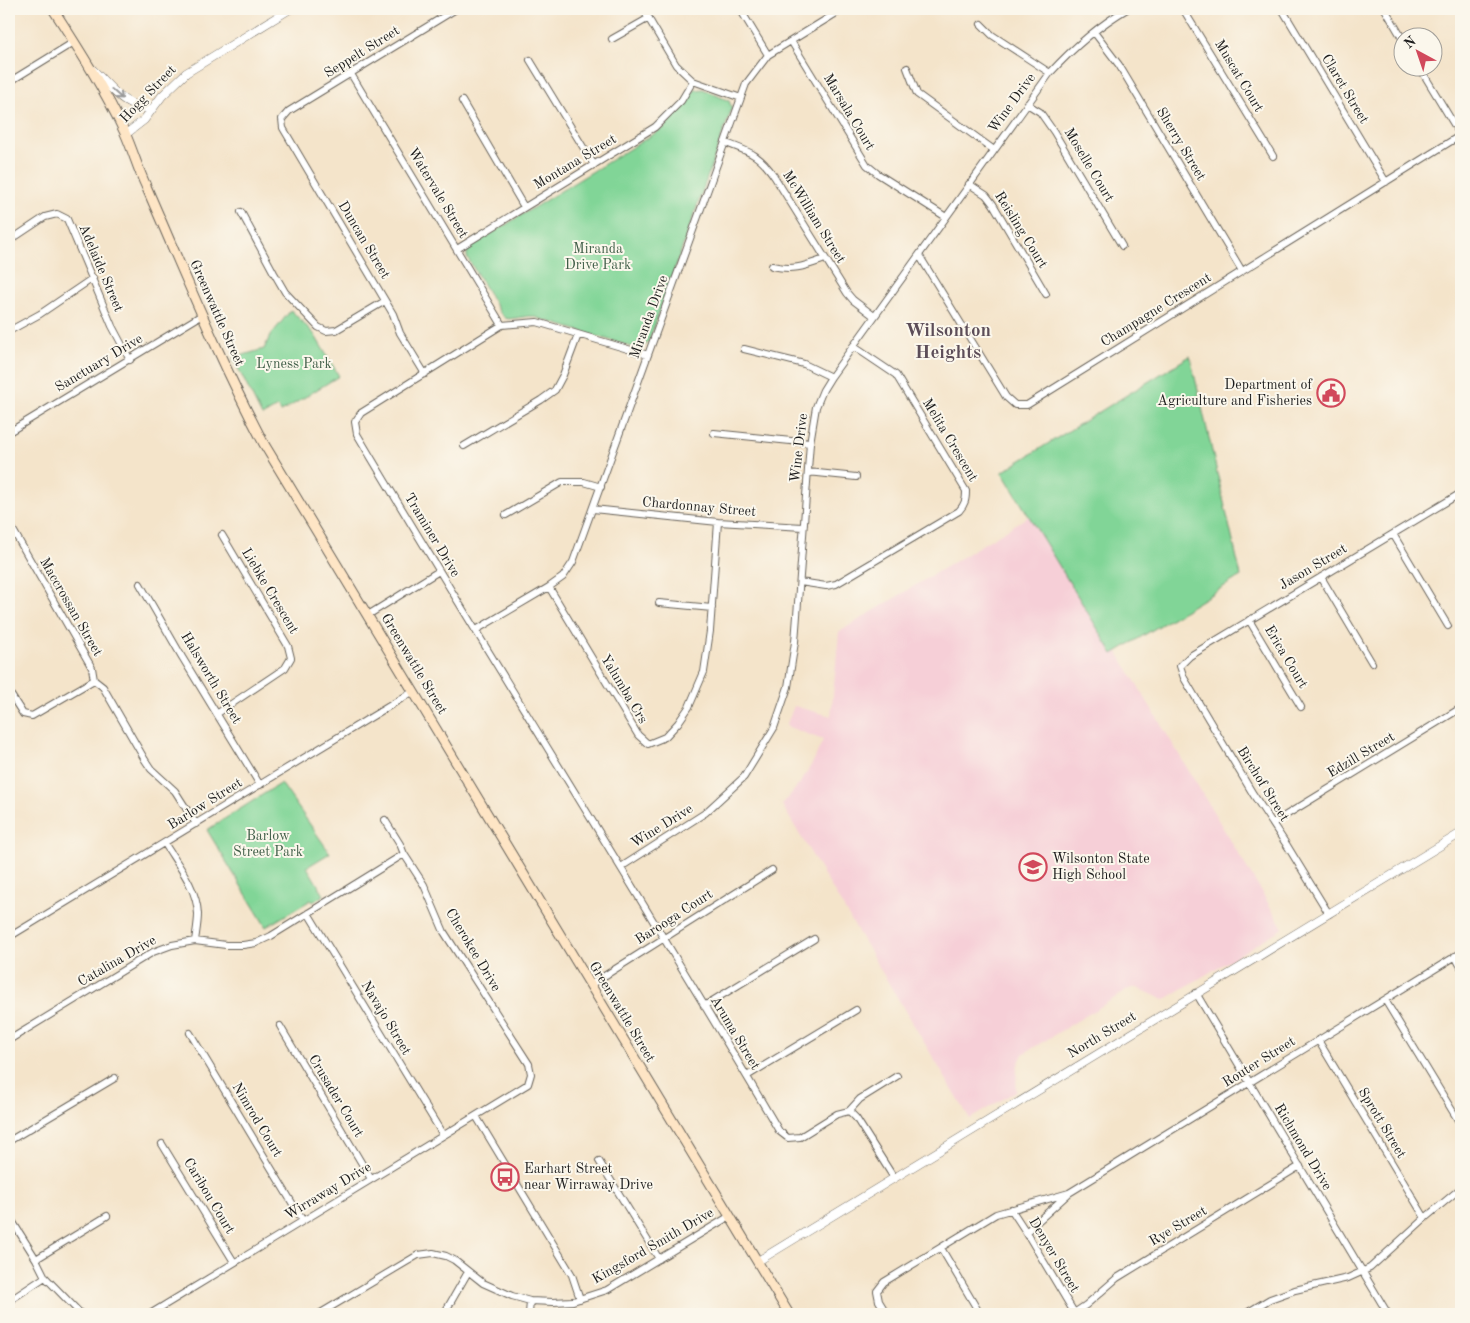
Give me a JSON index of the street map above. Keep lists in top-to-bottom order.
{
  "streets": {
    "main road": ["Greenwattle Street"],
    "street": [
      "Seppelt Street",
      "Muscat Court",
      "Claret Street",
      "Hogg Street",
      "Wine Drive",
      "Marsala Court",
      "Sherry Street",
      "Montana Street",
      "Moselle Court",
      "Watervale Street",
      "McWilliam Street",
      "Reisling Court",
      "Duncan Street",
      "Adelaide Street",
      "Champagne Crescent",
      "Miranda Drive",
      "Sanctuary Drive",
      "Melita Crescent",
      "Chardonnay Street",
      "Traminer Drive",
      "Jason Street",
      "Liebke Crescent",
      "Maccrossan Street",
      "Erica Court",
      "Halsworth Street",
      "Yalumba Crs",
      "Edzill Street",
      "Birchof Street",
      "Barlow Street",
      "Barooga Court",
      "Cherokee Drive",
      "Catalina Drive",
      "Navajo Street",
      "Aruma Street",
      "North Street",
      "Router Street",
      "Crusader Court",
      "Nimrod Court",
      "Sprott Street",
      "Richmond Drive",
      "Wirraway Drive",
      "Caribou Court",
      "Rye Street",
      "Kingsford Smith Drive",
      "Denyer Street"
    ]
  },
  "crossings": [
    ["Seppelt Street", "Watervale Street"],
    ["Seppelt Street", "Duncan Street"],
    ["Claret Street", "Champagne Crescent"],
    ["Hogg Street", "Greenwattle Street"],
    ["Wine Drive", "Marsala Court"],
    ["Wine Drive", "Sherry Street"],
    ["Wine Drive", "Moselle Court"],
    ["Wine Drive", "McWilliam Street"],
    ["Wine Drive", "Reisling Court"],
    ["Wine Drive", "Champagne Crescent"],
    ["Wine Drive", "Melita Crescent"],
    ["Wine Drive", "Chardonnay Street"],
    ["Wine Drive", "Traminer Drive"],
    ["Marsala Court", "Miranda Drive"],
    ["Sherry Street", "Champagne Crescent"],
    ["Montana Street", "Watervale Street"],
    ["Watervale Street", "Traminer Drive"],
    ["McWilliam Street", "Miranda Drive"],
    ["Duncan Street", "Traminer Drive"],
    ["Adelaide Street", "Sanctuary Drive"],
    ["Greenwattle Street", "Sanctuary Drive"],
    ["Greenwattle Street", "Barlow Street"],
    ["Greenwattle Street", "Barooga Court"],
    ["Greenwattle Street", "North Street"],
    ["Greenwattle Street", "Kingsford Smith Drive"],
    ["Miranda Drive", "Chardonnay Street"],
    ["Miranda Drive", "Traminer Drive"],
    ["Miranda Drive", "Yalumba Crs"],
    ["Chardonnay Street", "Yalumba Crs"],
    ["Traminer Drive", "Barooga Court"],
    ["Traminer Drive", "Aruma Street"],
    ["Jason Street", "Erica Court"],
    ["Jason Street", "Birchof Street"],
    ["Liebke Crescent", "Halsworth Street"],
    ["Maccrossan Street", "Barlow Street"],
    ["Halsworth Street", "Barlow Street"],
    ["Edzill Street", "Birchof Street"],
    ["Birchof Street", "North Street"],
    ["Barooga Court", "Aruma Street"],
    ["Cherokee Drive", "Catalina Drive"],
    ["Cherokee Drive", "Wirraway Drive"],
    ["Catalina Drive", "Navajo Street"],
    ["Navajo Street", "Wirraway Drive"],
    ["North Street", "Richmond Drive"],
    ["Router Street", "Sprott Street"],
    ["Router Street", "Richmond Drive"],
    ["Router Street", "Denyer Street"],
    ["Crusader Court", "Wirraway Drive"],
    ["Nimrod Court", "Wirraway Drive"],
    ["Richmond Drive", "Rye Street"],
    ["Wirraway Drive", "Caribou Court"],
    ["Rye Street", "Denyer Street"]
  ],
  "districts": ["Wilsonton Heights"],
  "parks": ["Miranda Drive Park", "Lyness Park", "Barlow Street Park"],
  "places": {
    "public building": ["Department of Agriculture and Fisheries"],
    "school or university": ["Wilsonton State High School"],
    "bus stop": ["Earhart Street near Wirraway Drive"]
  },
  "north": "top left"
}
